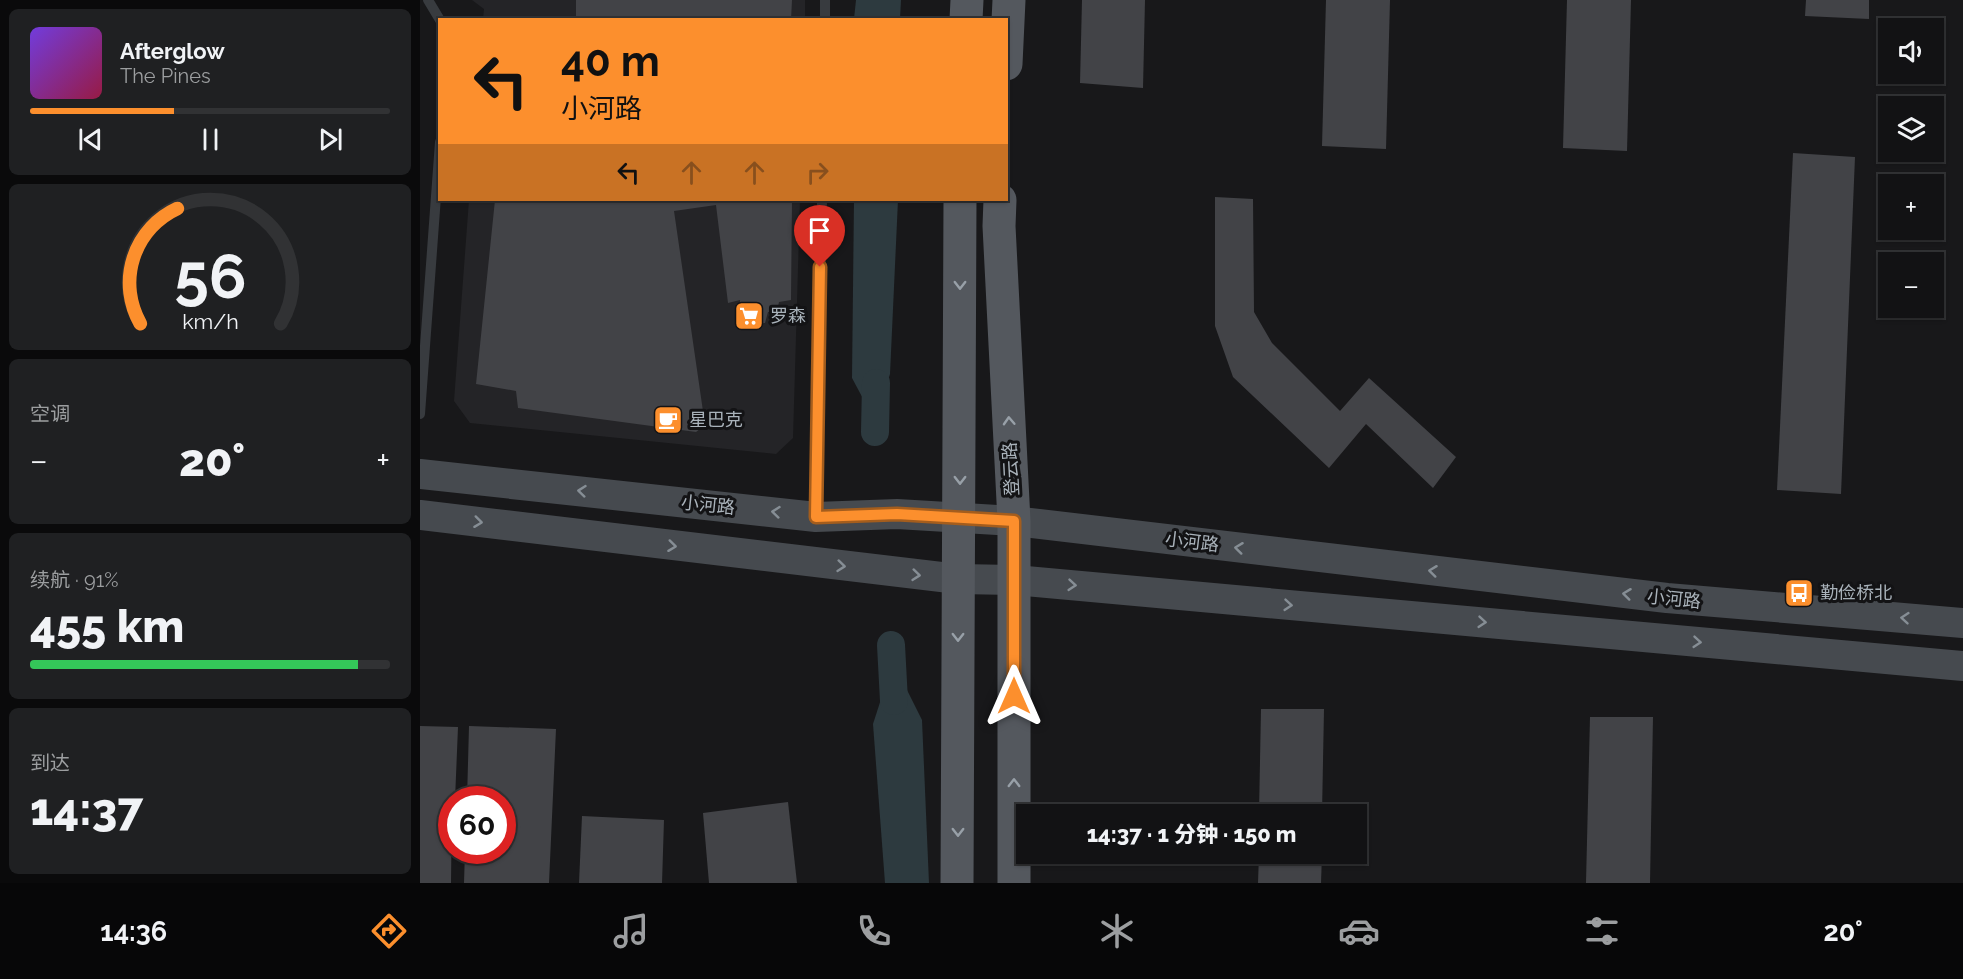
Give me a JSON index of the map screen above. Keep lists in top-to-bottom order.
{
  "streets": {
    "main road": ["登云路", "小河路"]
  },
  "crossings": [
    ["登云路", "小河路"]
  ],
  "places": {
    "supermarket": ["罗森"],
    "cafe": ["星巴克"],
    "bus stop": ["勤俭桥北"]
  },
  "page": {
    "map_buttons": ["+", "−"],
    "turn": ["40 m", "小河路"],
    "song": ["Afterglow", "The Pines"],
    "tile": [
      "空调",
      ["续航 · 91%", "455 km"],
      ["到达", "14:37"]
    ],
    "heat": ["−", "20°", "+"],
    "limit": "60",
    "trip": "14:37 · 1 分钟 · 150 m",
    "tabs": ["14:36", "20°"],
    "gauge": ["56", "km/h"]
  }
}
